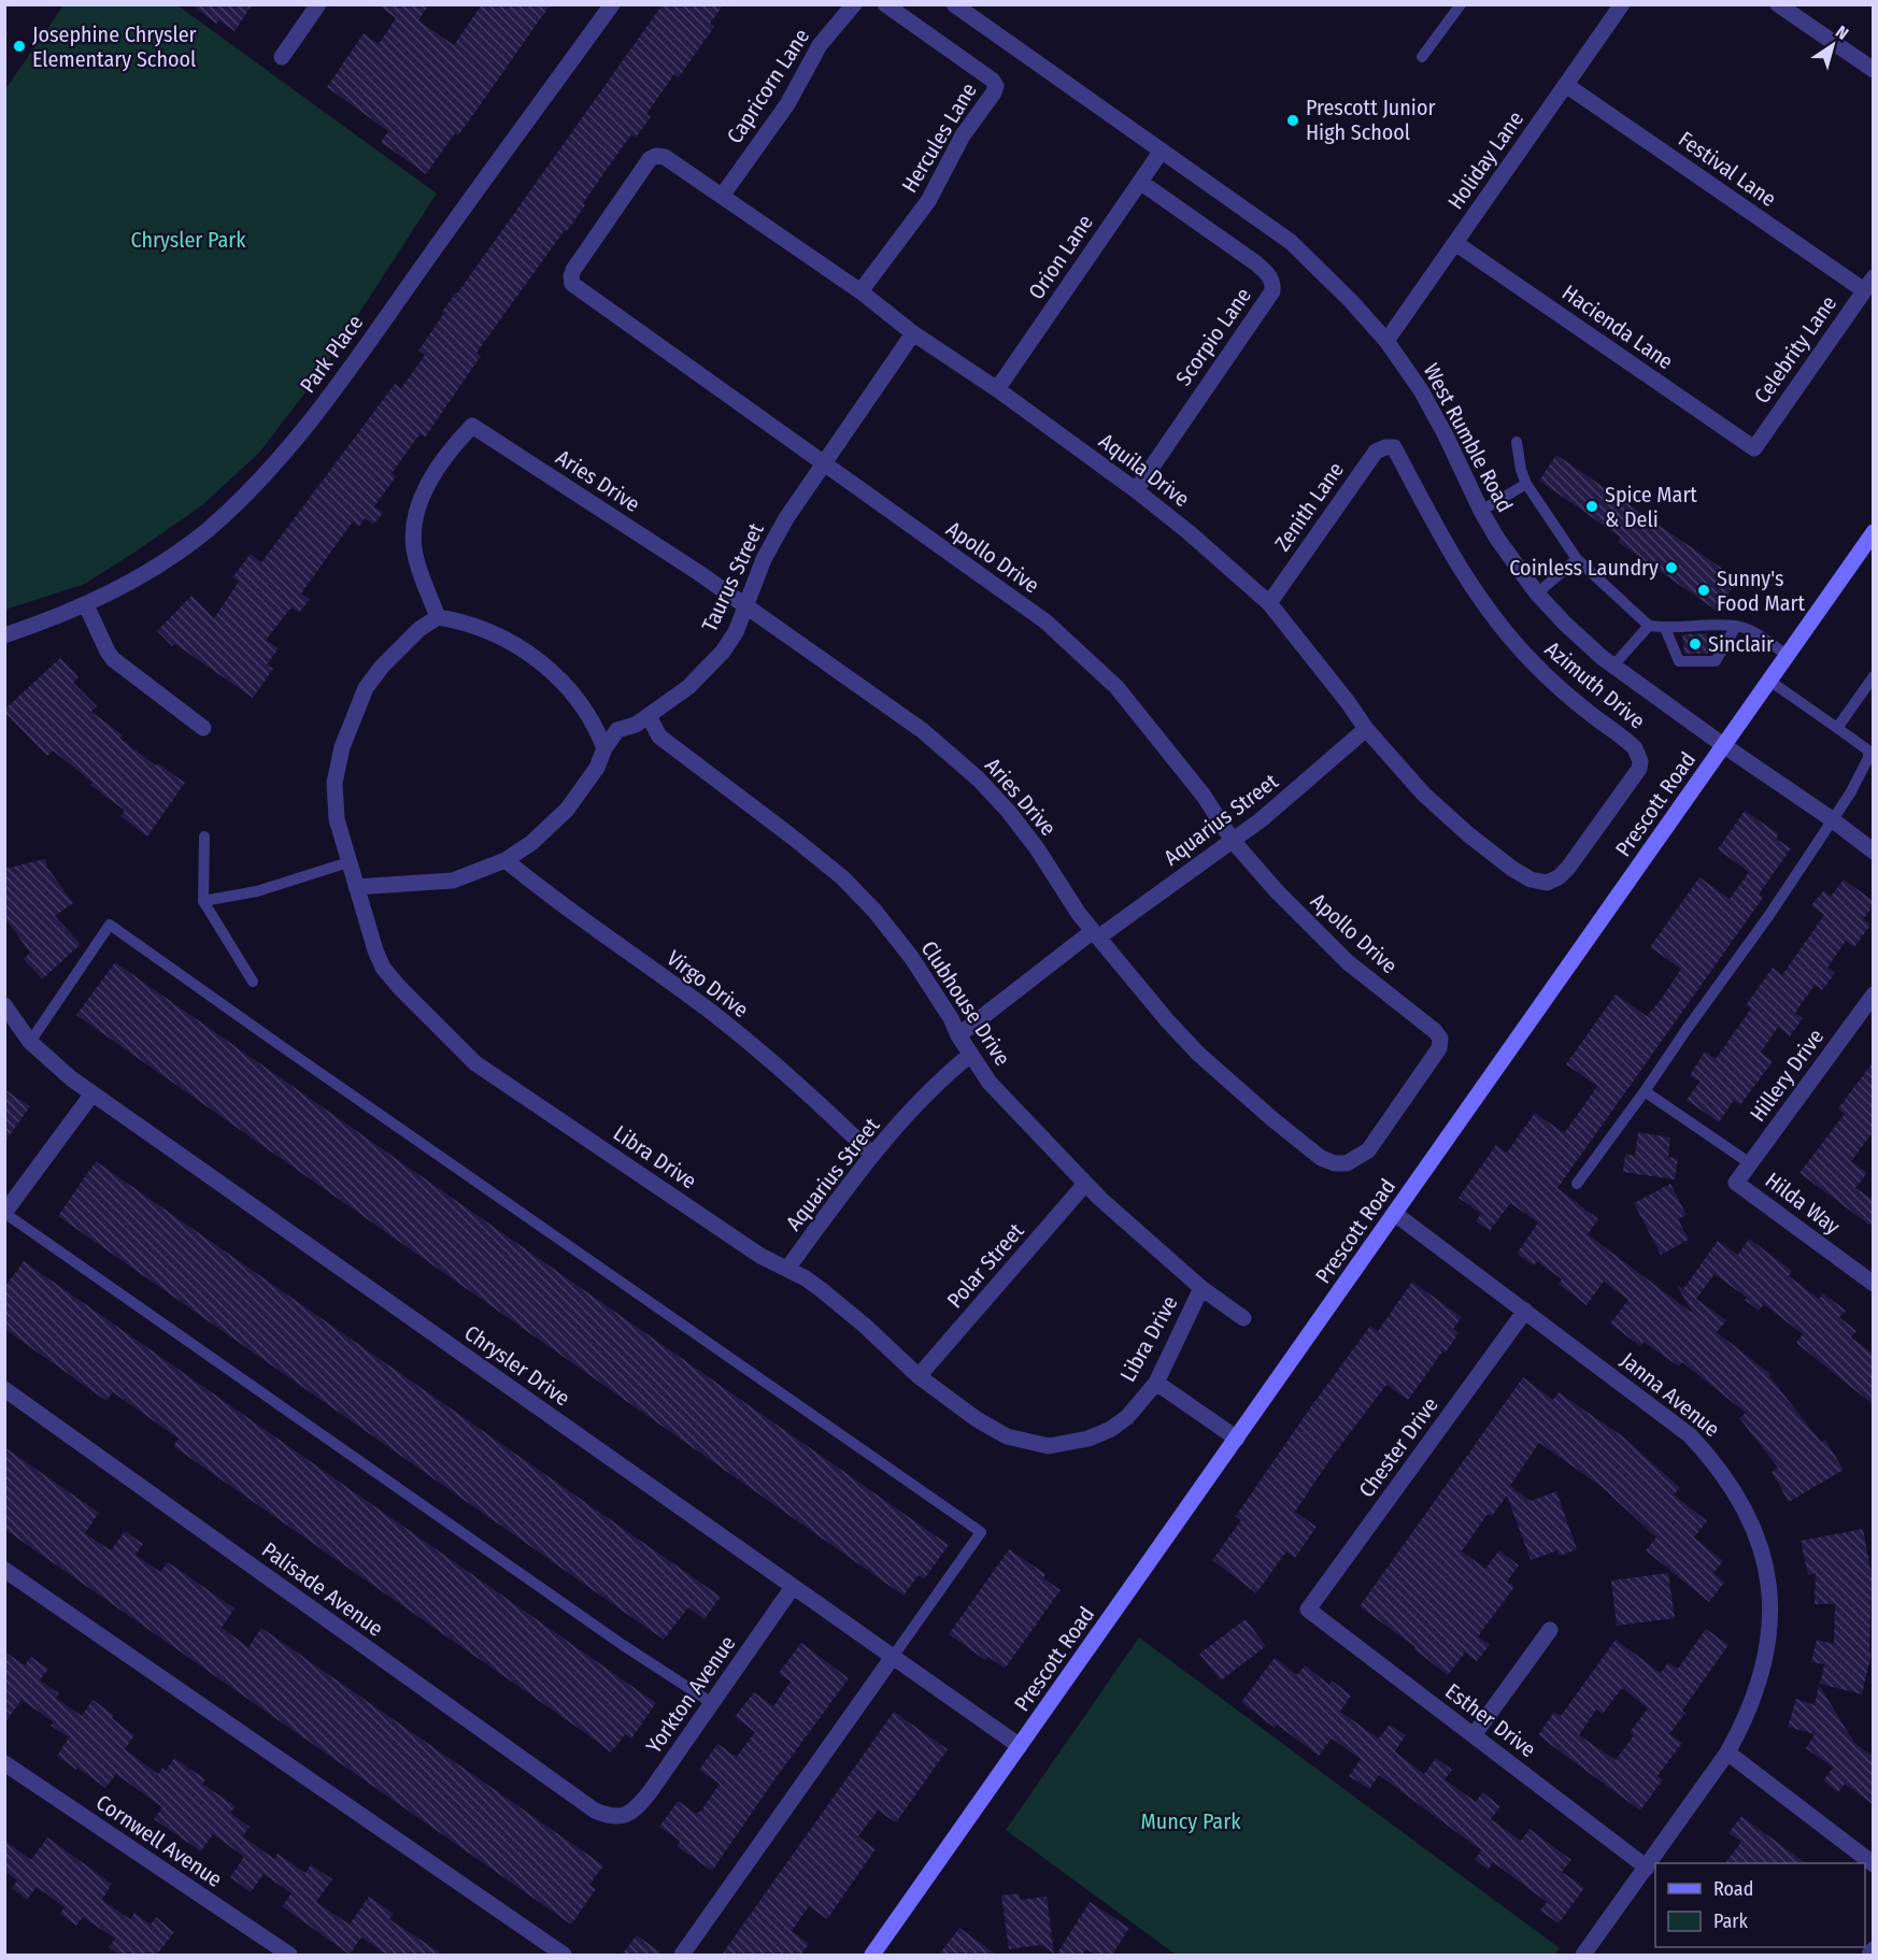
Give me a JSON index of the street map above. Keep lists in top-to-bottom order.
{
  "streets": {
    "main road": ["Prescott Road"],
    "street": [
      "Capricorn Lane",
      "Hercules Lane",
      "Holiday Lane",
      "Festival Lane",
      "Orion Lane",
      "Hacienda Lane",
      "Scorpio Lane",
      "Celebrity Lane",
      "Park Place",
      "West Rumble Road",
      "Aquila Drive",
      "Aries Drive",
      "Zenith Lane",
      "Apollo Drive",
      "Taurus Street",
      "Azimuth Drive",
      "Aquarius Street",
      "Virgo Drive",
      "Clubhouse Drive",
      "Hillery Drive",
      "Libra Drive",
      "Hilda Way",
      "Polar Street",
      "Chrysler Drive",
      "Janna Avenue",
      "Chester Drive",
      "Palisade Avenue",
      "Yorkton Avenue",
      "Esther Drive",
      "Cornwell Avenue"
    ]
  },
  "crossings": [
    ["Capricorn Lane", "Aquila Drive"],
    ["Hercules Lane", "Aquila Drive"],
    ["Holiday Lane", "Festival Lane"],
    ["Holiday Lane", "Hacienda Lane"],
    ["Holiday Lane", "West Rumble Road"],
    ["Festival Lane", "Celebrity Lane"],
    ["Orion Lane", "Scorpio Lane"],
    ["Orion Lane", "West Rumble Road"],
    ["Orion Lane", "Aquila Drive"],
    ["Hacienda Lane", "Celebrity Lane"],
    ["Scorpio Lane", "Aquila Drive"],
    ["West Rumble Road", "Prescott Road"],
    ["Aquila Drive", "Zenith Lane"],
    ["Aquila Drive", "Apollo Drive"],
    ["Aquila Drive", "Taurus Street"],
    ["Aquila Drive", "Azimuth Drive"],
    ["Aquila Drive", "Aquarius Street"],
    ["Aries Drive", "Apollo Drive"],
    ["Aries Drive", "Taurus Street"],
    ["Aries Drive", "Aquarius Street"],
    ["Aries Drive", "Libra Drive"],
    ["Zenith Lane", "Azimuth Drive"],
    ["Apollo Drive", "Taurus Street"],
    ["Apollo Drive", "Aquarius Street"],
    ["Taurus Street", "Virgo Drive"],
    ["Taurus Street", "Clubhouse Drive"],
    ["Taurus Street", "Libra Drive"],
    ["Prescott Road", "Chrysler Drive"],
    ["Prescott Road", "Janna Avenue"],
    ["Aquarius Street", "Virgo Drive"],
    ["Aquarius Street", "Clubhouse Drive"],
    ["Aquarius Street", "Libra Drive"],
    ["Clubhouse Drive", "Libra Drive"],
    ["Clubhouse Drive", "Polar Street"],
    ["Hillery Drive", "Hilda Way"],
    ["Libra Drive", "Polar Street"],
    ["Chrysler Drive", "Yorkton Avenue"],
    ["Janna Avenue", "Chester Drive"],
    ["Janna Avenue", "Esther Drive"],
    ["Chester Drive", "Esther Drive"],
    ["Palisade Avenue", "Yorkton Avenue"]
  ],
  "parks": ["Chrysler Park", "Muncy Park"],
  "places": [
    "Josephine Chrysler Elementary School",
    "Prescott Junior High School",
    "Spice Mart & Deli",
    "Coinless Laundry",
    "Sunny's Food Mart",
    "Sinclair"
  ],
  "legend": ["Road", "Park"],
  "north": "top right"
}
